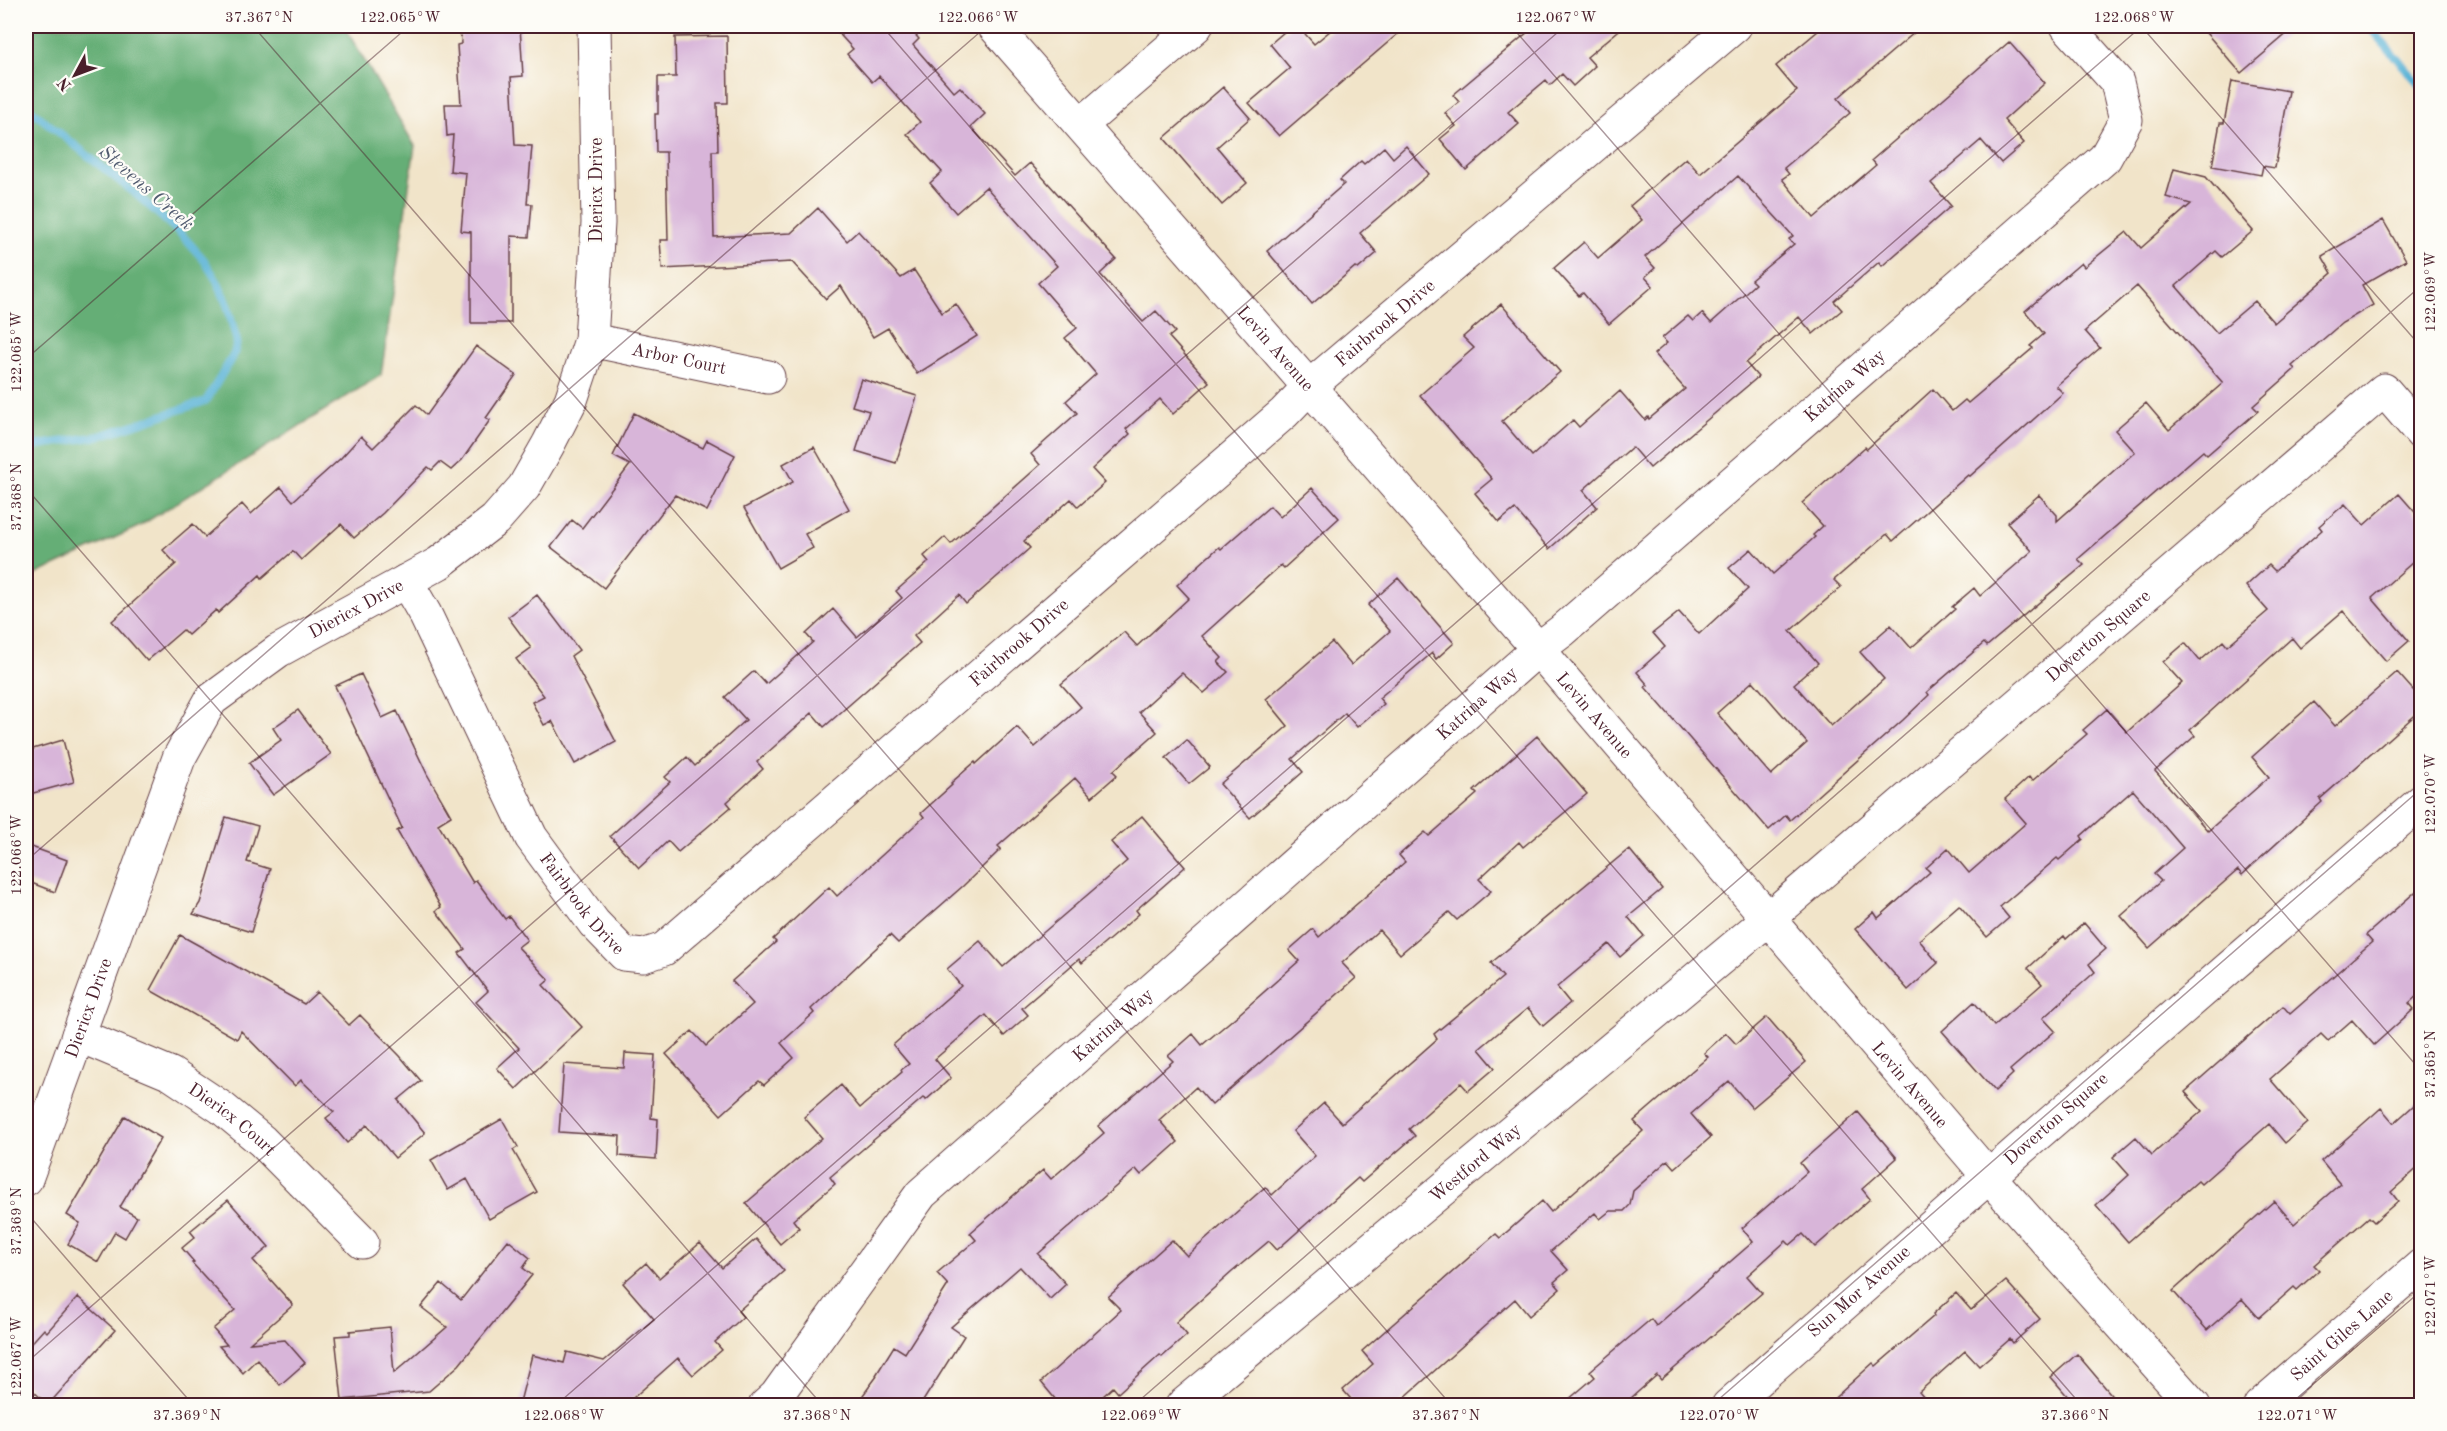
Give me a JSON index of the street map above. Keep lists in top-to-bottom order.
{
  "streets": {
    "street": [
      "Diericx Drive",
      "Fairbrook Drive",
      "Levin Avenue",
      "Arbor Court",
      "Katrina Way",
      "Doverton Square",
      "Diericx Court",
      "Westford Way",
      "Sun Mor Avenue",
      "Saint Giles Lane"
    ]
  },
  "crossings": [
    ["Diericx Drive", "Fairbrook Drive"],
    ["Diericx Drive", "Arbor Court"],
    ["Diericx Drive", "Diericx Court"],
    ["Fairbrook Drive", "Levin Avenue"],
    ["Levin Avenue", "Katrina Way"],
    ["Levin Avenue", "Doverton Square"],
    ["Levin Avenue", "Westford Way"],
    ["Levin Avenue", "Sun Mor Avenue"],
    ["Doverton Square", "Westford Way"],
    ["Doverton Square", "Sun Mor Avenue"]
  ],
  "water": ["Stevens Creek"],
  "north": "bottom left",
  "coordinates": [
    "37.367°N",
    "122.065°W",
    "122.066°W",
    "122.067°W",
    "122.068°W",
    "122.069°W",
    "37.368°N",
    "122.070°W",
    "37.365°N",
    "37.369°N",
    "122.071°W",
    "37.366°N"
  ]
}
